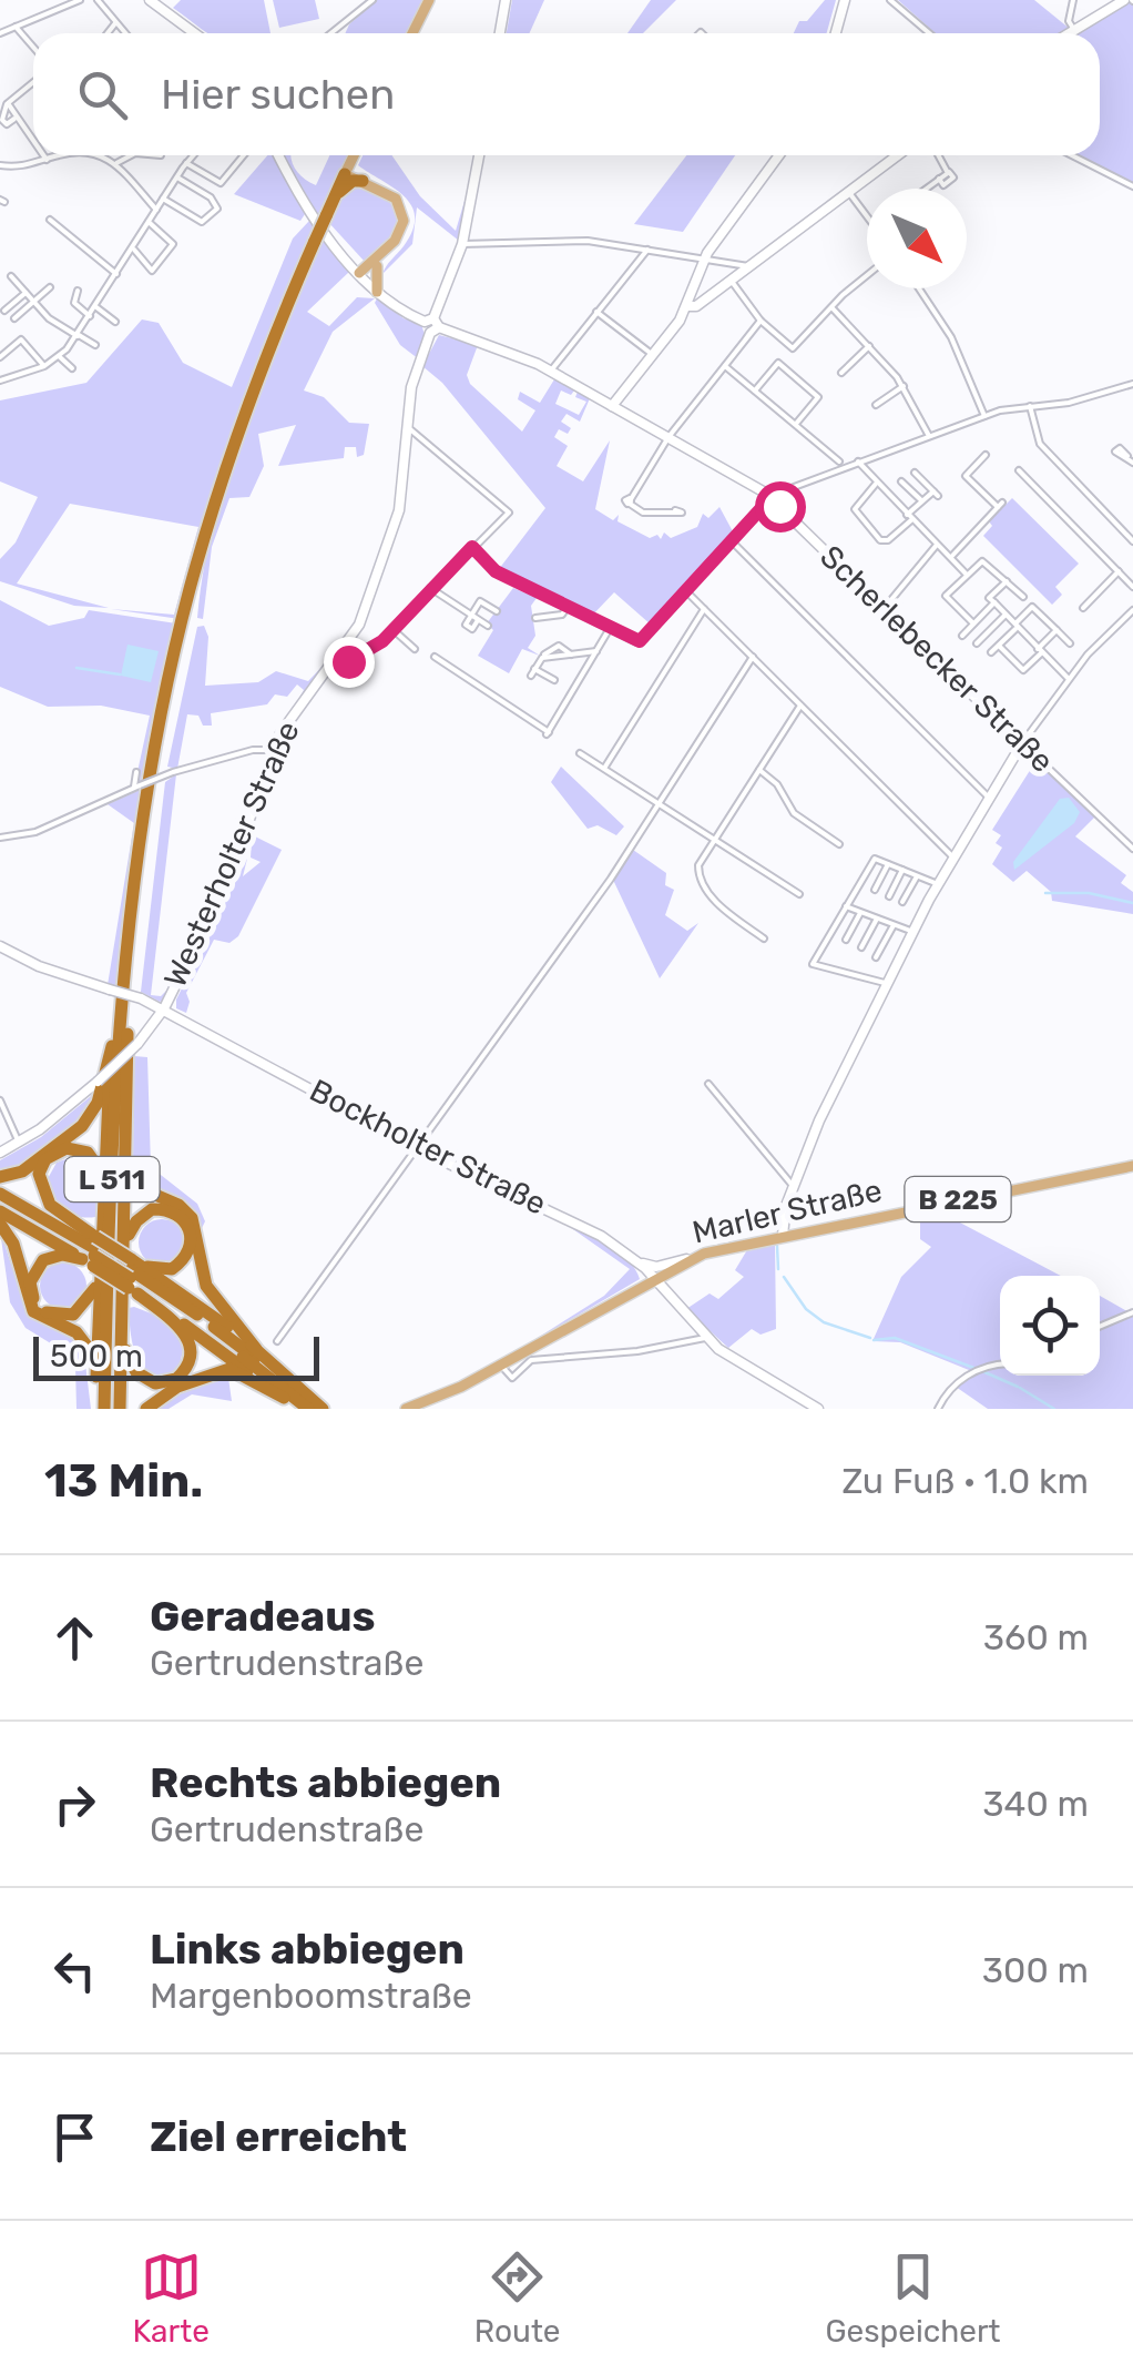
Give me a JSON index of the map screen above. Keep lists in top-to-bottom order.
{
  "streets": {
    "highway": ["L 511"],
    "main road": ["B 225", "Marler Straße"],
    "street": ["Scherlebecker Straße", "Westerholter Straße", "Bockholter Straße"]
  },
  "crossings": [
    ["Scherlebecker Straße", "Westerholter Straße"],
    ["Westerholter Straße", "Bockholter Straße"],
    ["Westerholter Straße", "L 511"],
    ["Bockholter Straße", "B 225"],
    ["Bockholter Straße", "Marler Straße"],
    ["B 225", "Marler Straße"]
  ],
  "scale_bar": "500 m",
  "north": "bottom right",
  "page": {
    "search": "Hier suchen",
    "scale": "500 m",
    "heading": ["13 Min.", "Zu Fuß · 1.0 km"],
    "list": [
      ["Geradeaus", "Gertrudenstraße", "360 m"],
      ["Rechts abbiegen", "Gertrudenstraße", "340 m"],
      ["Links abbiegen", "Margenboomstraße", "300 m"],
      "Ziel erreicht"
    ],
    "nav": ["Karte", "Route", "Gespeichert"]
  }
}
